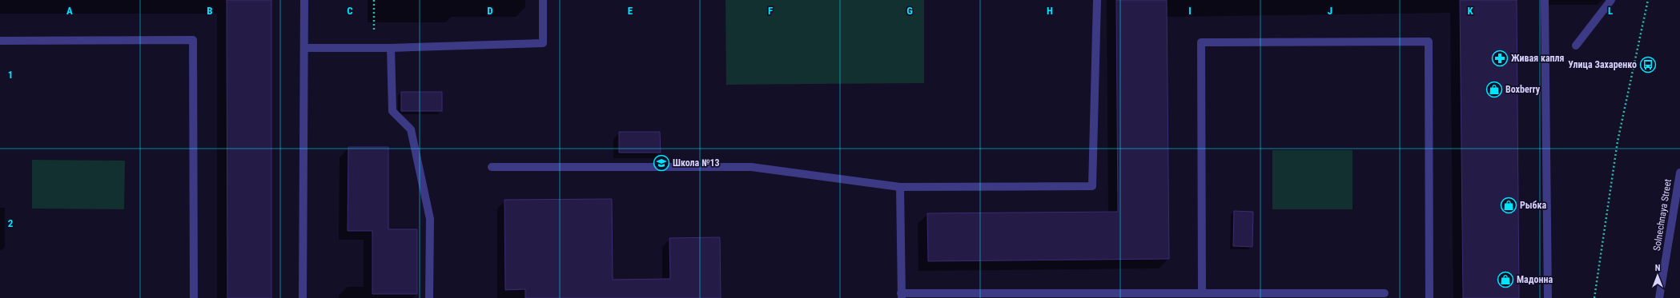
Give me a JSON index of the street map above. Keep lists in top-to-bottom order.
{
  "streets": {
    "street": ["Solnechnaya Street"]
  },
  "places": {
    "pharmacy": ["Живая капля"],
    "bus stop": ["Улица Захаренко"],
    "shop": ["Boxberry", "Рыбка", "Мадонна"],
    "school or university": ["Школа №13"]
  },
  "north": "top",
  "grid": {
    "columns": [
      "A",
      "B",
      "C",
      "D",
      "E",
      "F",
      "G",
      "H",
      "I",
      "J",
      "K",
      "L"
    ],
    "rows": ["1", "2"]
  }
}
